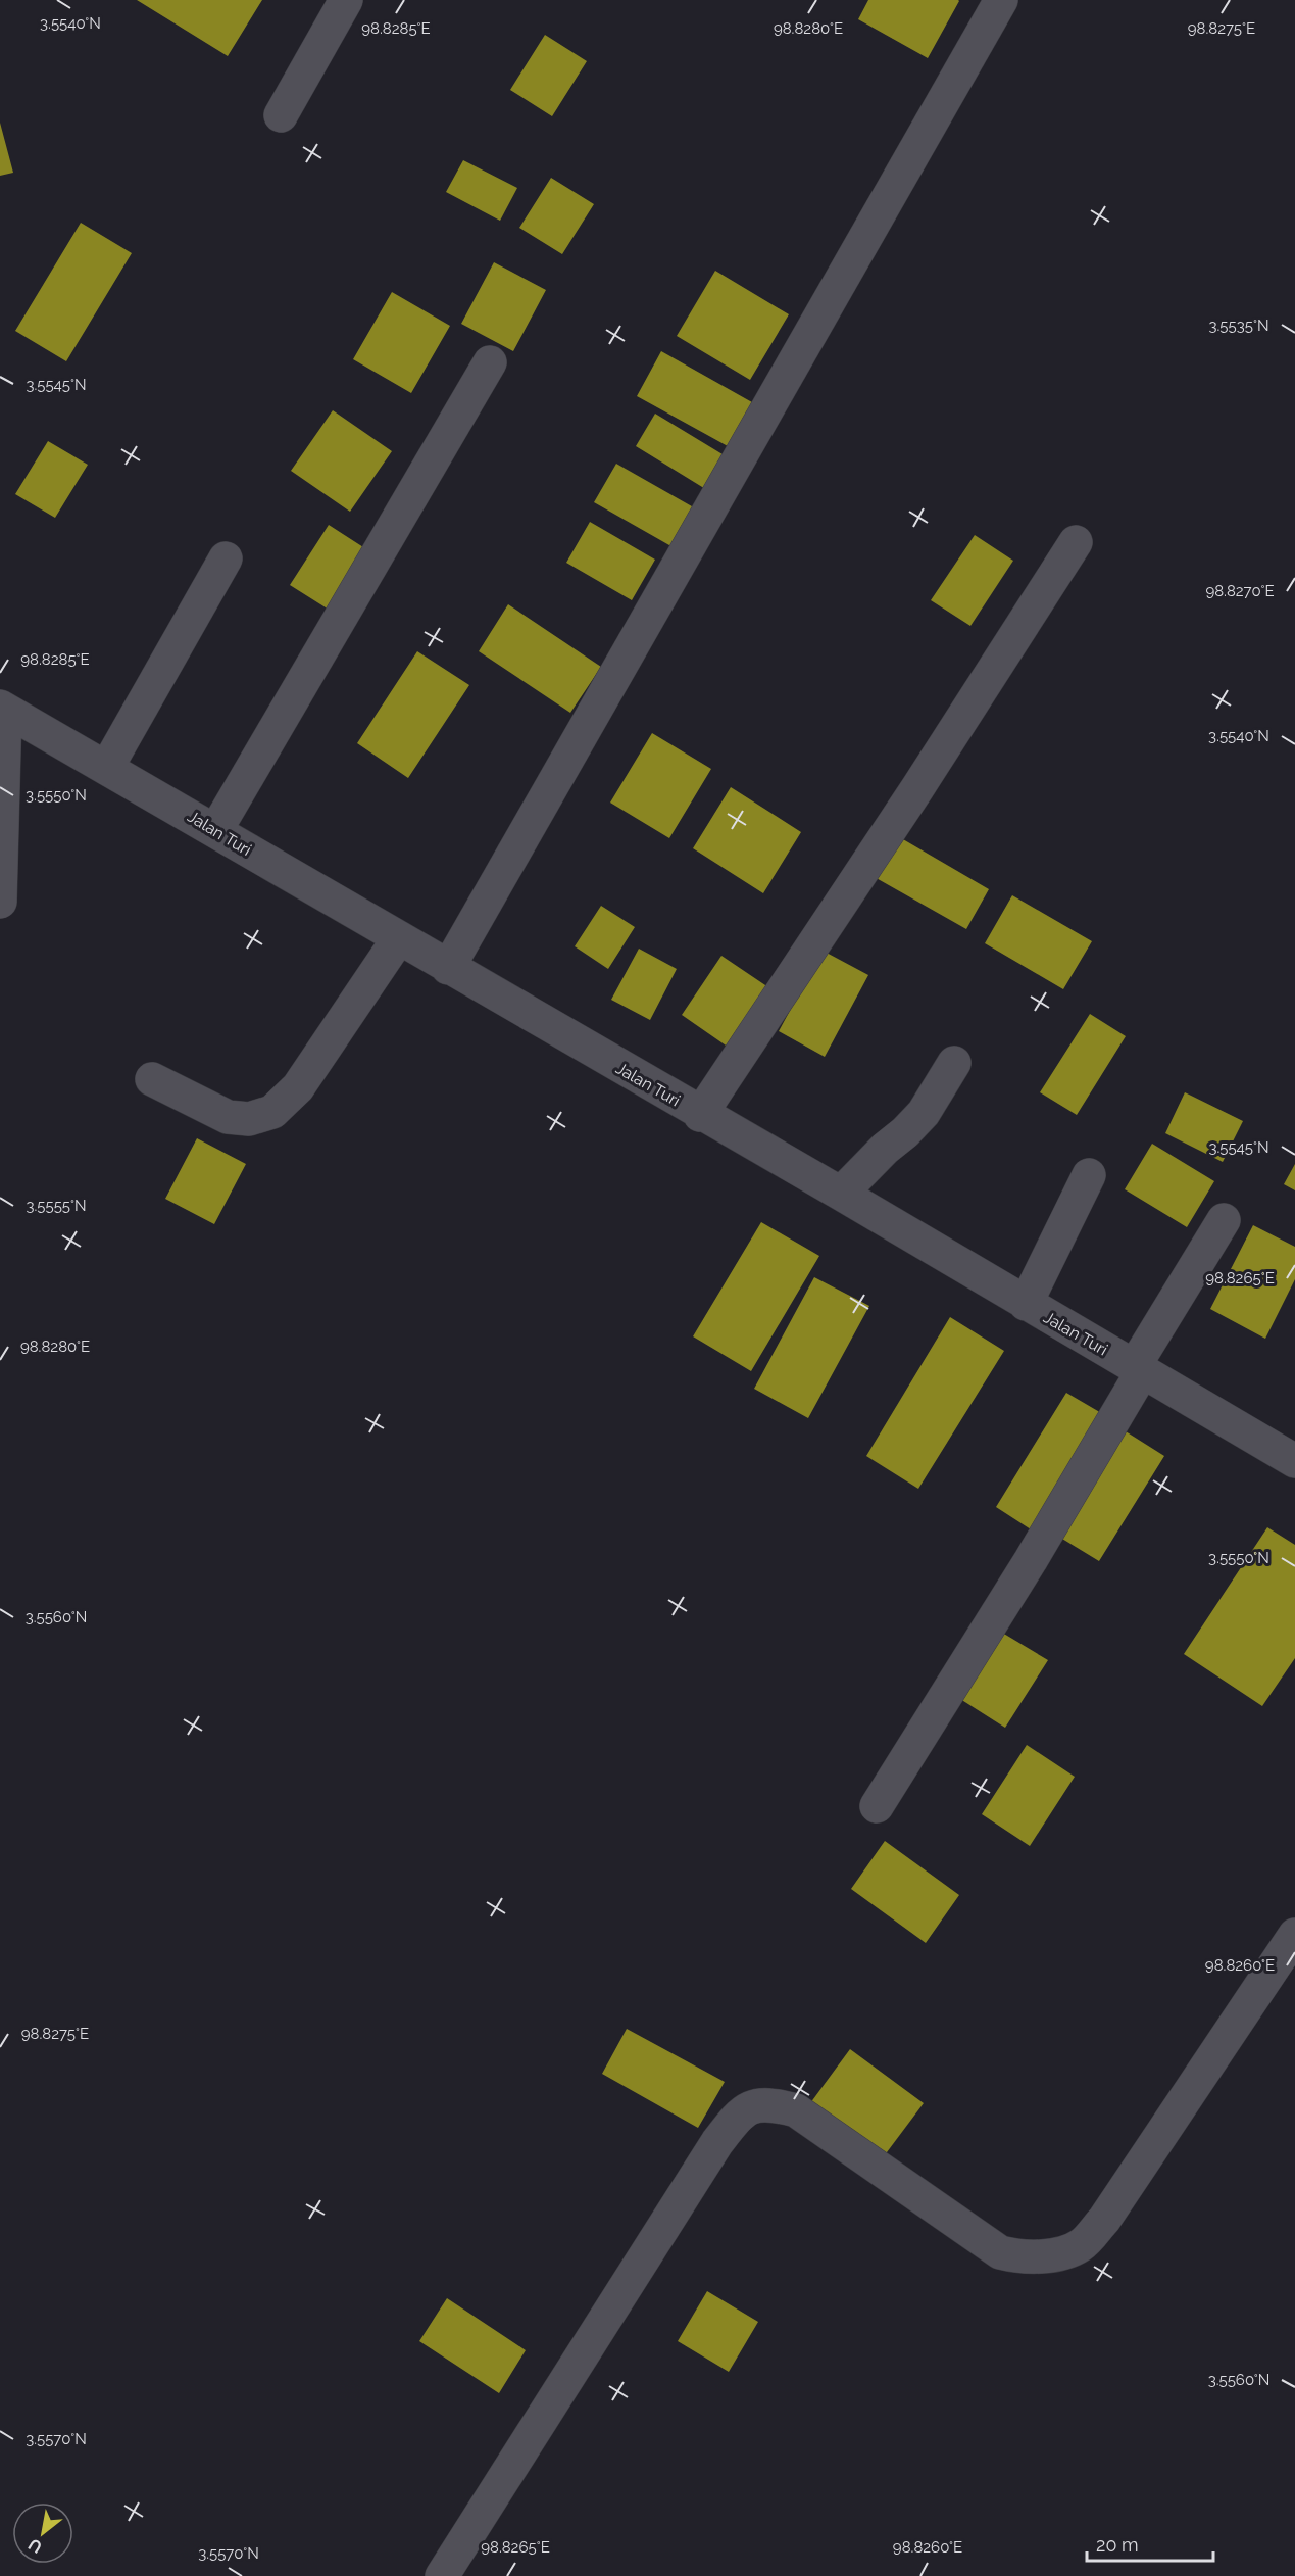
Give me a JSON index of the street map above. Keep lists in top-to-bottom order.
{
  "streets": {
    "street": ["Jalan Turi"]
  },
  "scale_bar": "20 m",
  "north": "bottom left",
  "coordinates": [
    "3.5540°N",
    "98.8285°E",
    "98.8280°E",
    "98.8275°E",
    "3.5535°N",
    "3.5545°N",
    "98.8270°E",
    "3.5550°N",
    "3.5555°N",
    "98.8265°E",
    "3.5560°N",
    "98.8260°E",
    "3.5570°N"
  ]
}
